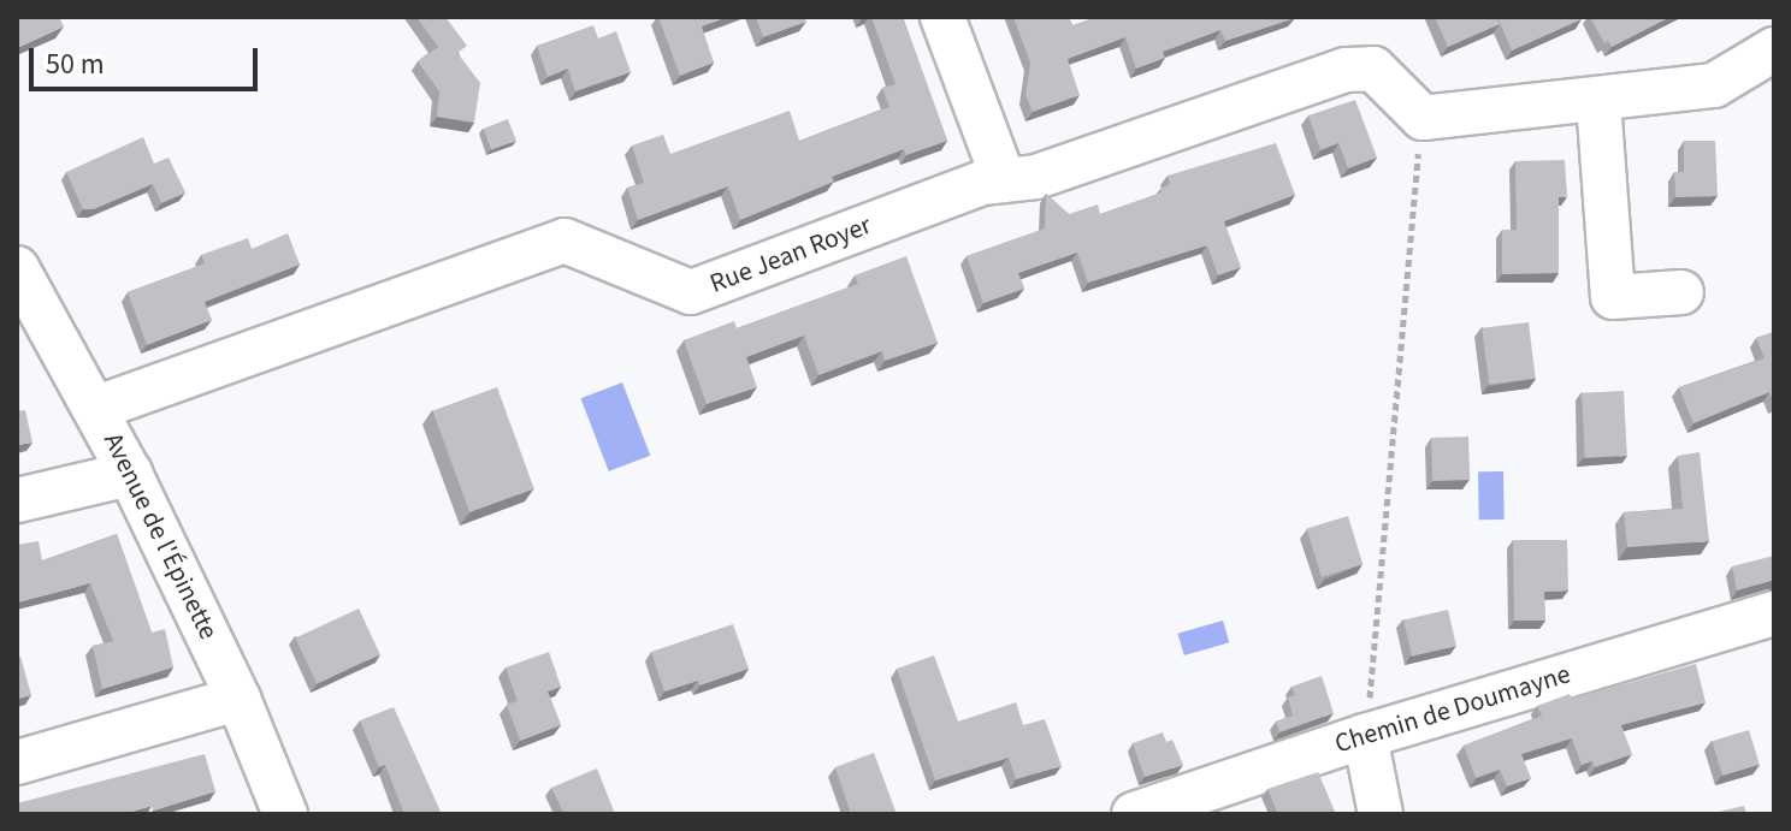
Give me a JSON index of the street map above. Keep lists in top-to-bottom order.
{
  "streets": {
    "street": ["Rue Jean Royer", "Avenue de l'Épinette", "Chemin de Doumayne"]
  },
  "crossings": [
    ["Rue Jean Royer", "Avenue de l'Épinette"]
  ],
  "scale_bar": "50 m"
}
